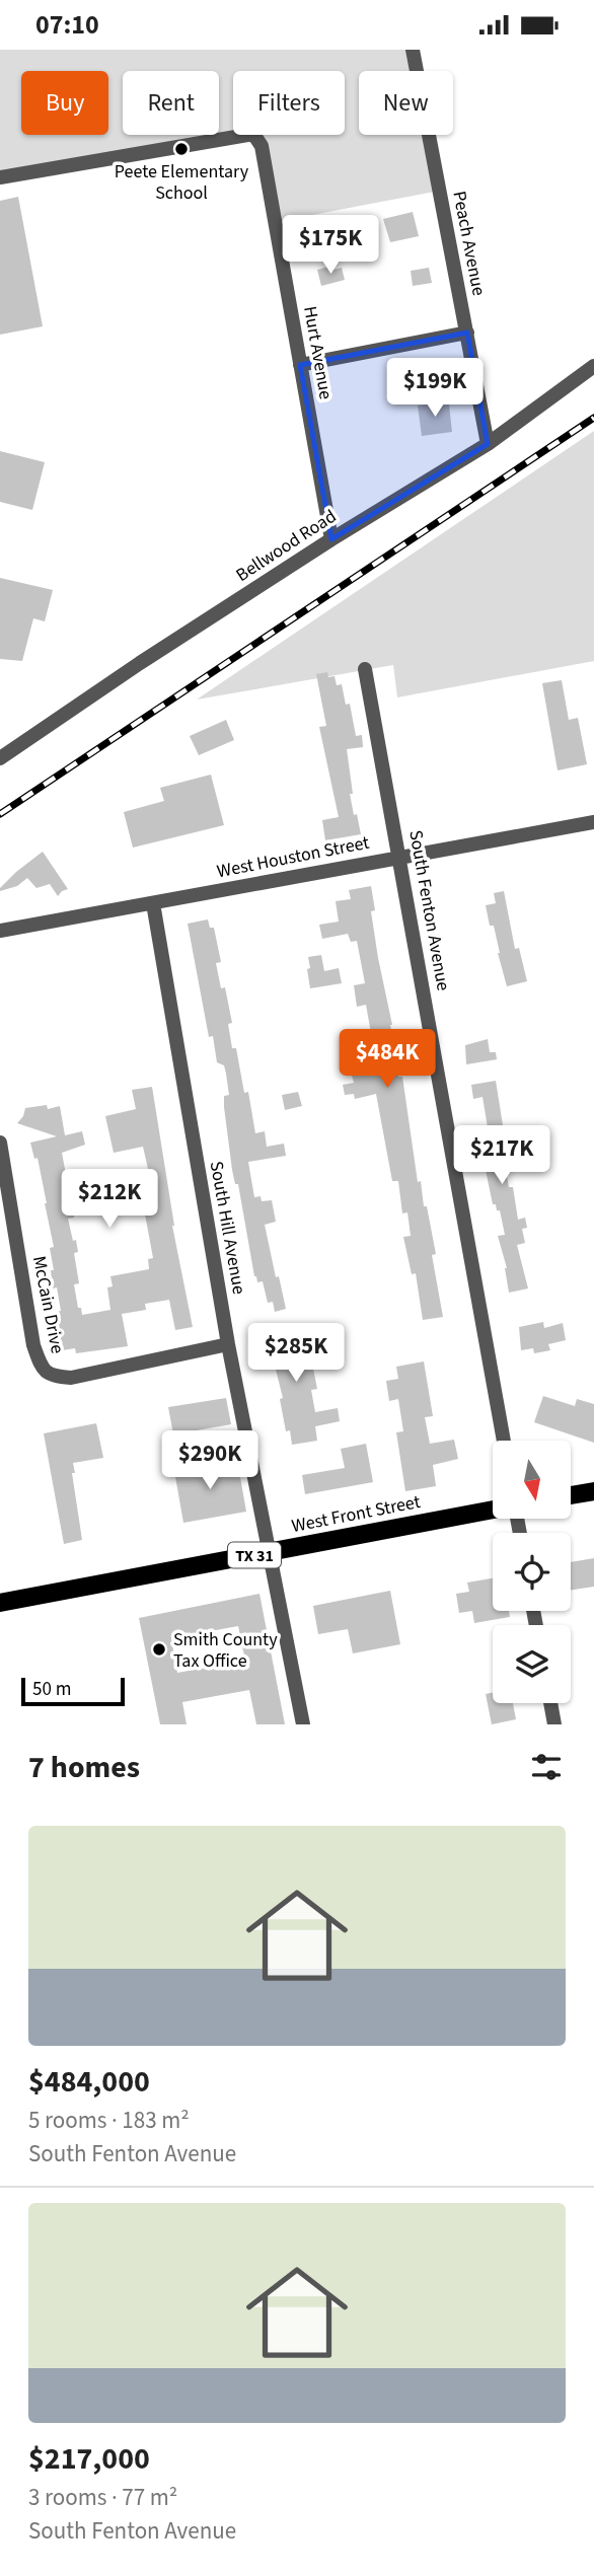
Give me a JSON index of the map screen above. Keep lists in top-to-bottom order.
{
  "streets": {
    "main road": ["West Front Street", "TX 31"],
    "street": [
      "Peach Avenue",
      "Hurt Avenue",
      "Bellwood Road",
      "West Houston Street",
      "South Fenton Avenue",
      "South Hill Avenue",
      "McCain Drive"
    ]
  },
  "crossings": [
    ["Peach Avenue", "Bellwood Road"],
    ["Hurt Avenue", "Bellwood Road"],
    ["West Houston Street", "South Fenton Avenue"],
    ["West Houston Street", "South Hill Avenue"],
    ["South Hill Avenue", "McCain Drive"],
    ["South Hill Avenue", "West Front Street"]
  ],
  "places": ["Peete Elementary School", "Smith County Tax Office"],
  "scale_bar": "50 m",
  "north": "bottom",
  "page": {
    "status": "07:10",
    "chip": [
      "Buy",
      "Rent",
      "Filters",
      "New"
    ],
    "price": [
      "$175K",
      "$199K",
      "$484K",
      "$217K",
      "$212K",
      "$285K",
      "$290K"
    ],
    "scale": "50 m",
    "heading": "7 homes",
    "list": [
      {
        "name": "$484,000",
        "note": "5 rooms · 183 m² · South Fenton Avenue"
      },
      {
        "name": "$217,000",
        "note": "3 rooms · 77 m² · South Fenton Avenue"
      }
    ]
  }
}
